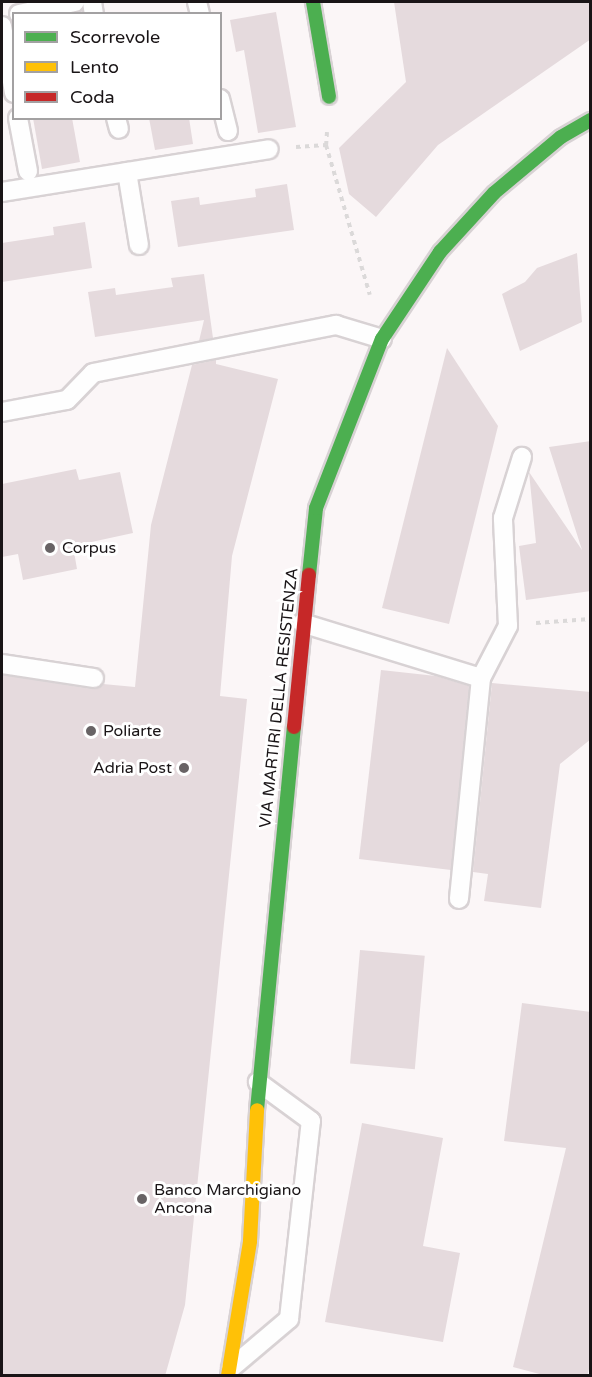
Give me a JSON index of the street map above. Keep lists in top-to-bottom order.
{
  "streets": {
    "main road": ["VIA MARTIRI DELLA RESISTENZA"]
  },
  "places": [
    "Corpus",
    "Poliarte",
    "Adria Post",
    "Banco Marchigiano Ancona"
  ],
  "legend": ["Scorrevole", "Lento", "Coda"]
}
